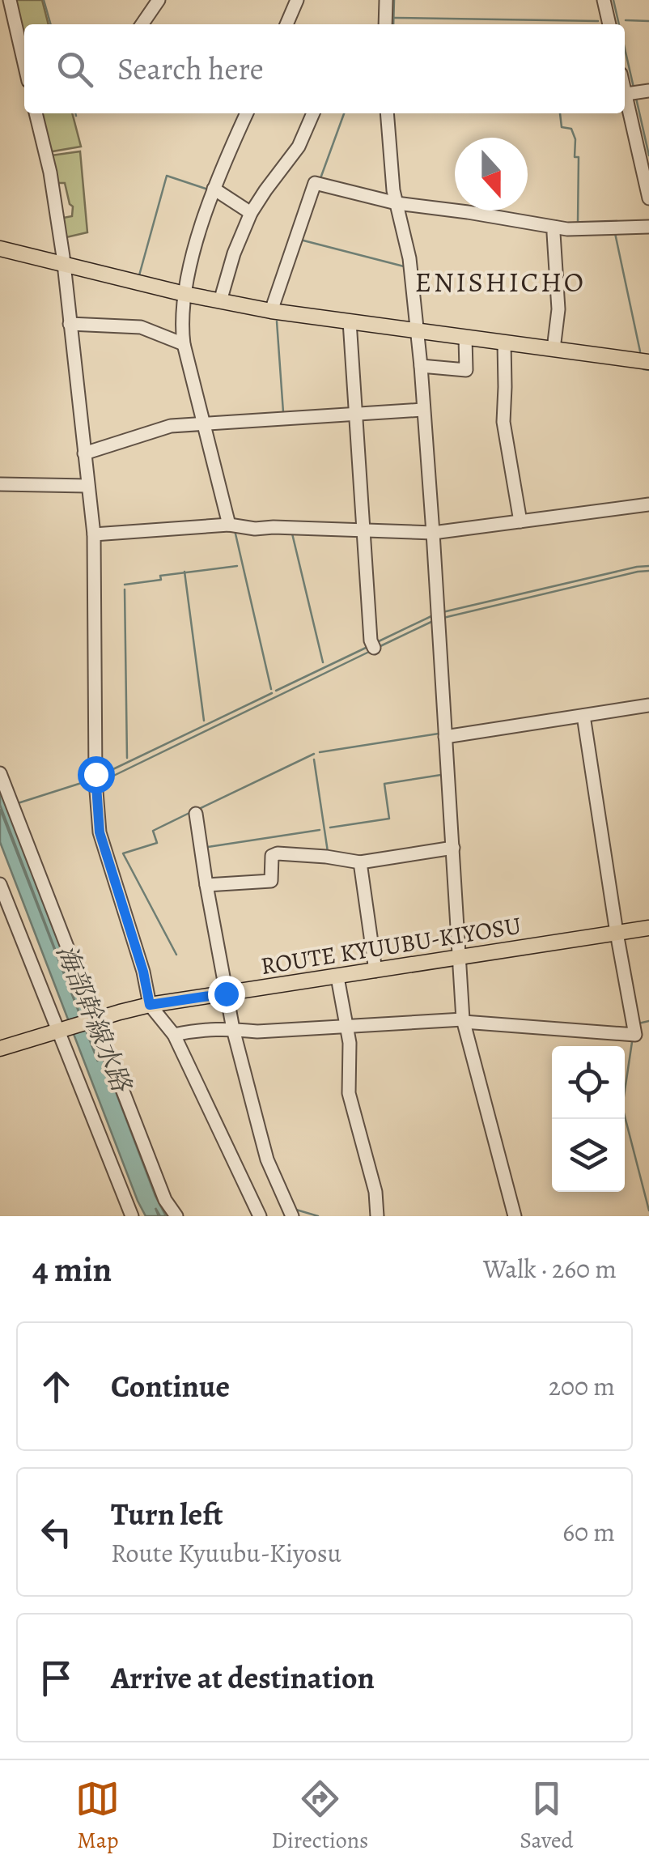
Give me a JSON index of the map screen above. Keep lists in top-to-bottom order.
{
  "streets": {
    "main road": ["ROUTE KYUUBU-KIYOSU"]
  },
  "districts": ["ENISHICHO"],
  "water": ["海部幹線水路"],
  "north": "bottom",
  "page": {
    "search": "Search here",
    "heading": ["4 min", "Walk · 260 m"],
    "list": [
      ["Continue", "200 m"],
      ["Turn left", "Route Kyuubu-Kiyosu", "60 m"],
      "Arrive at destination"
    ],
    "nav": ["Map", "Directions", "Saved"]
  }
}
